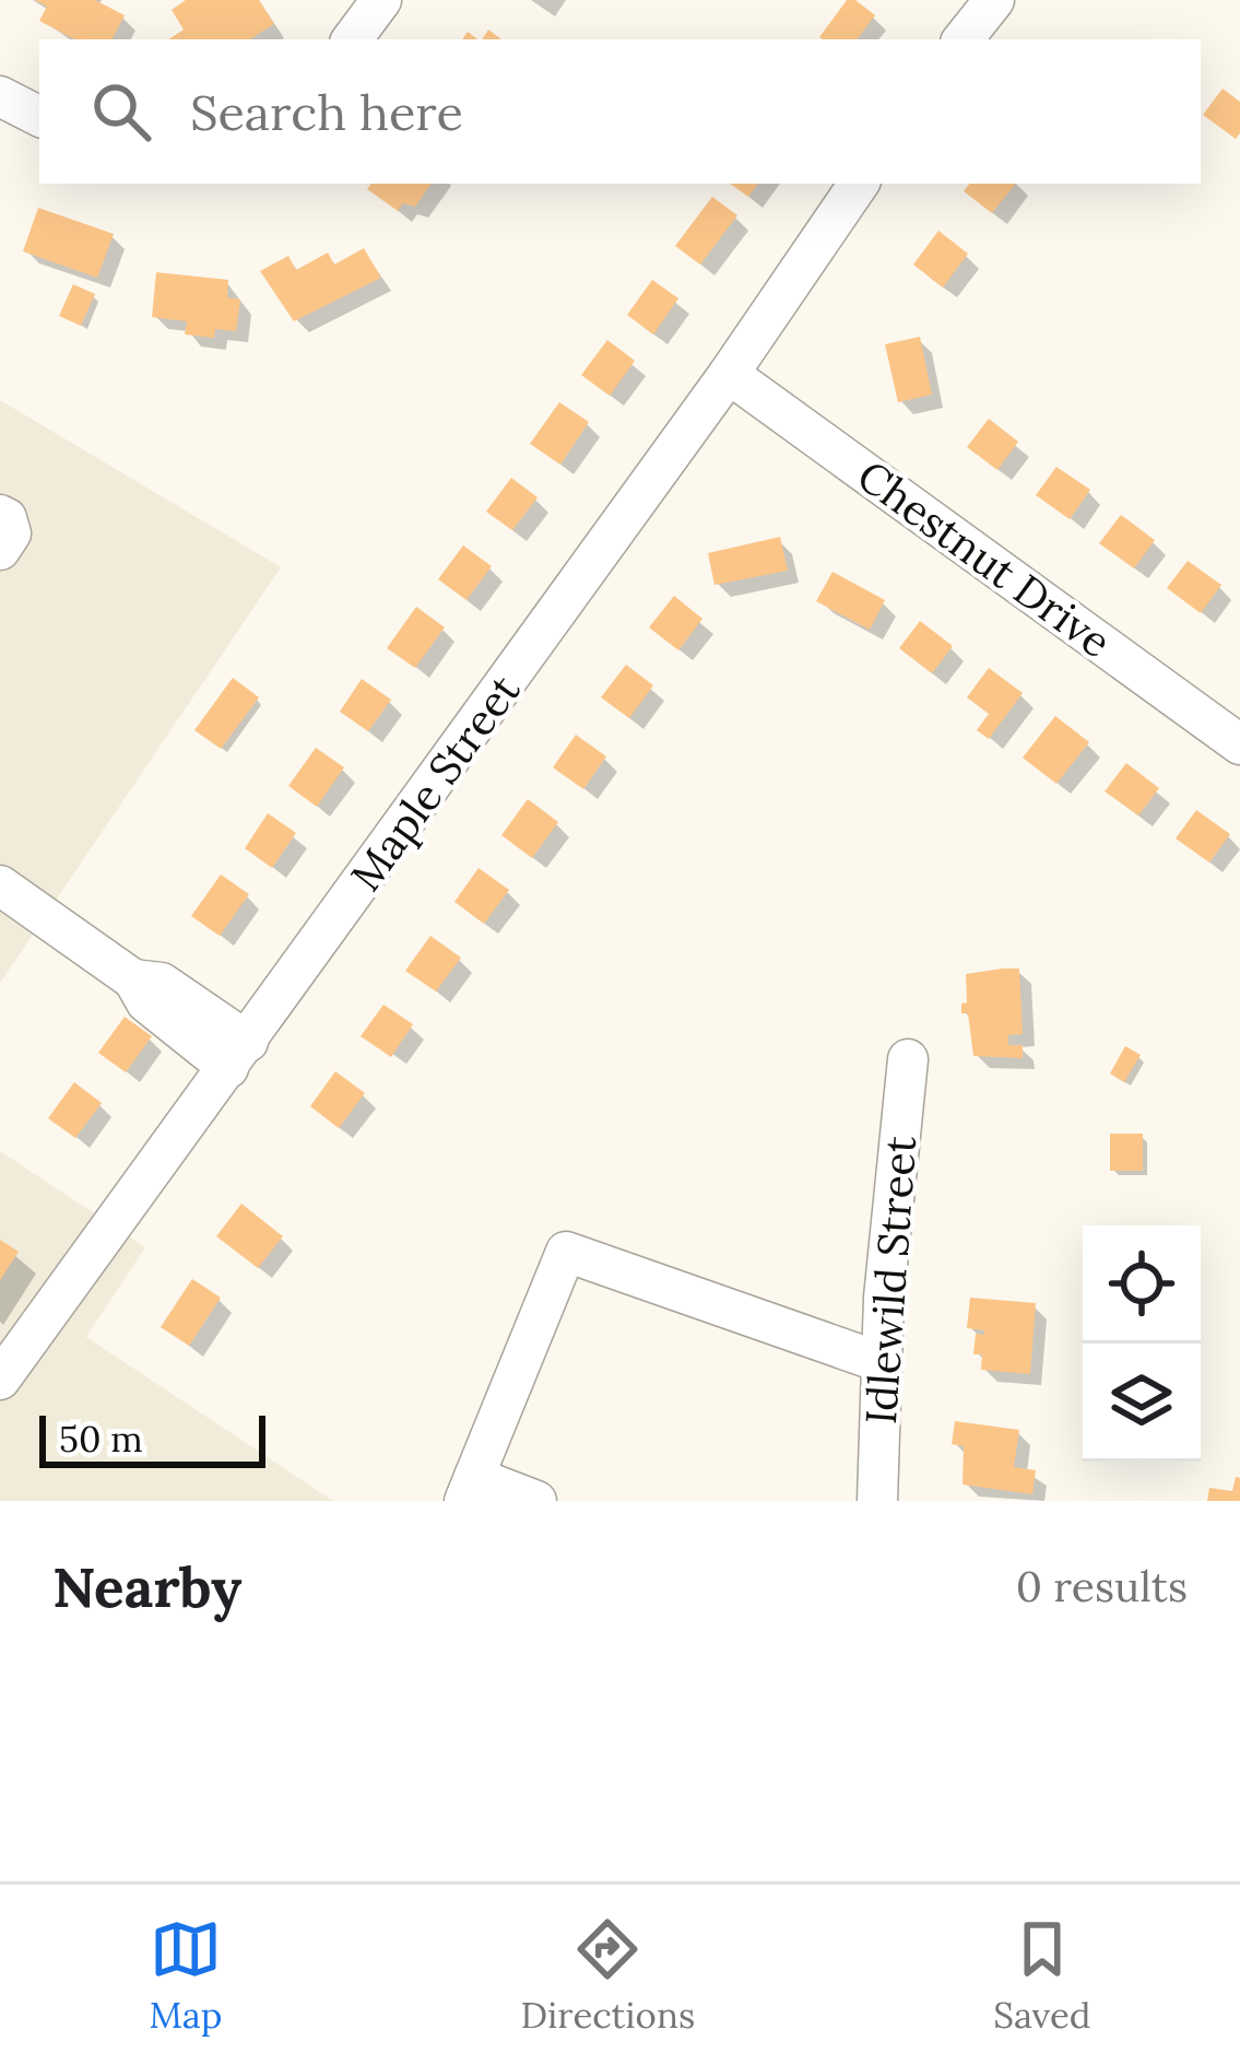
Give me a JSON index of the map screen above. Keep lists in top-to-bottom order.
{
  "streets": {
    "street": ["Chestnut Drive", "Maple Street", "Idlewild Street"]
  },
  "crossings": [
    ["Chestnut Drive", "Maple Street"]
  ],
  "scale_bar": "50 m",
  "page": {
    "search": "Search here",
    "scale": "50 m",
    "heading": ["Nearby", "0 results"],
    "nav": ["Map", "Directions", "Saved"]
  }
}
